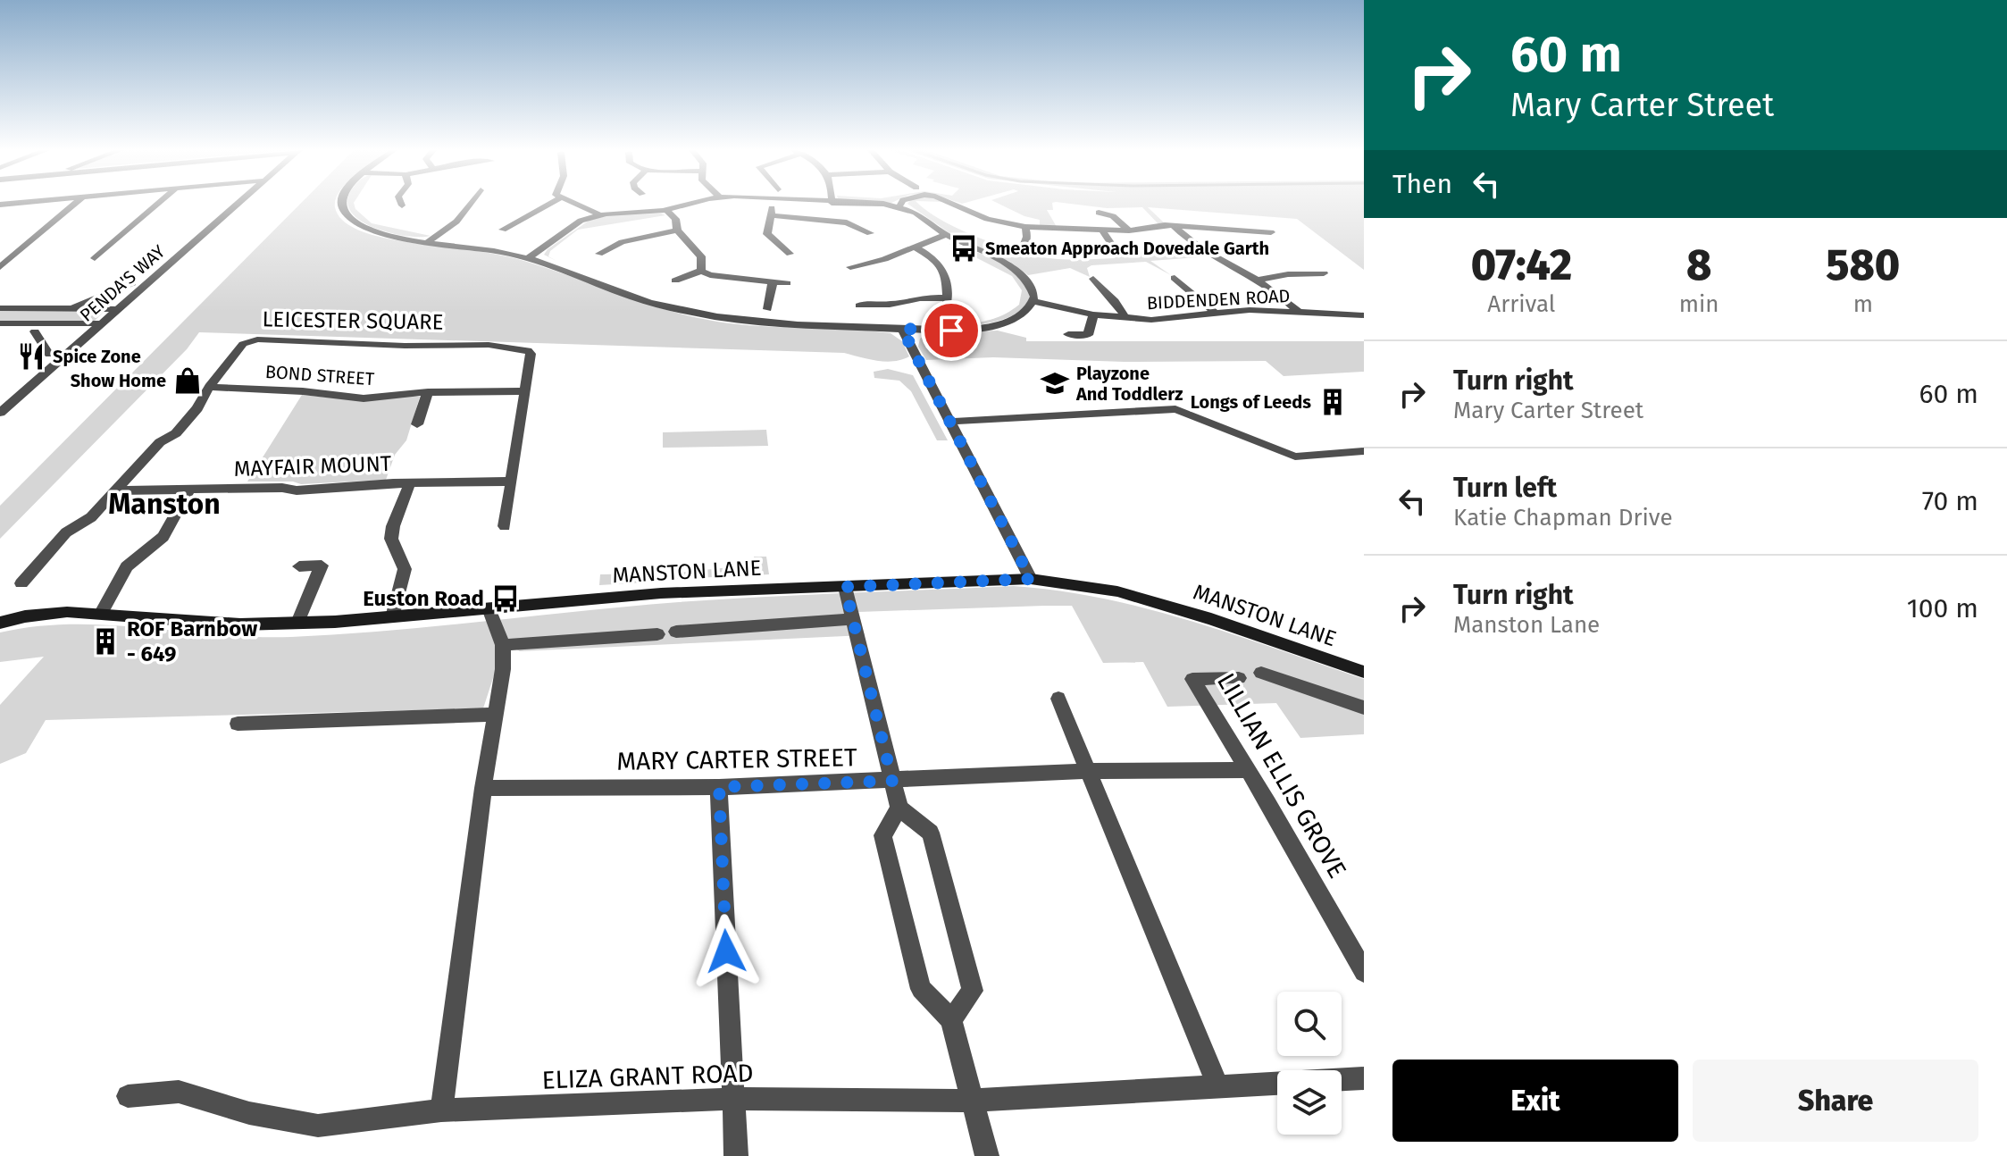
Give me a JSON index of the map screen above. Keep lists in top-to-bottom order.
{
  "streets": {
    "street": [
      "PENDA'S WAY",
      "BIDDENDEN ROAD",
      "LEICESTER SQUARE",
      "BOND STREET",
      "MAYFAIR MOUNT",
      "MANSTON LANE",
      "MARY CARTER STREET",
      "LILLIAN ELLIS GROVE",
      "ELIZA GRANT ROAD"
    ]
  },
  "crossings": [
    ["LEICESTER SQUARE", "BOND STREET"],
    ["LEICESTER SQUARE", "MAYFAIR MOUNT"],
    ["MARY CARTER STREET", "LILLIAN ELLIS GROVE"]
  ],
  "districts": ["Manston"],
  "places": {
    "bus stop": ["Smeaton Approach Dovedale Garth", "Euston Road"],
    "restaurant": ["Spice Zone"],
    "shop": ["Show Home"],
    "school or university": ["Playzone And Toddlerz"],
    "building": ["Longs of Leeds", "ROF Barnbow - 649"]
  },
  "page": {
    "turn": ["60 m", "Mary Carter Street"],
    "then": "Then",
    "eta": [
      "07:42",
      "Arrival",
      "8",
      "min",
      "580",
      "m"
    ],
    "list": [
      {
        "name": "Turn right",
        "note": "Mary Carter Street",
        "value": "60 m"
      },
      {
        "name": "Turn left",
        "note": "Katie Chapman Drive",
        "value": "70 m"
      },
      {
        "name": "Turn right",
        "note": "Manston Lane",
        "value": "100 m"
      }
    ],
    "buttons": ["Exit", "Share"]
  }
}
